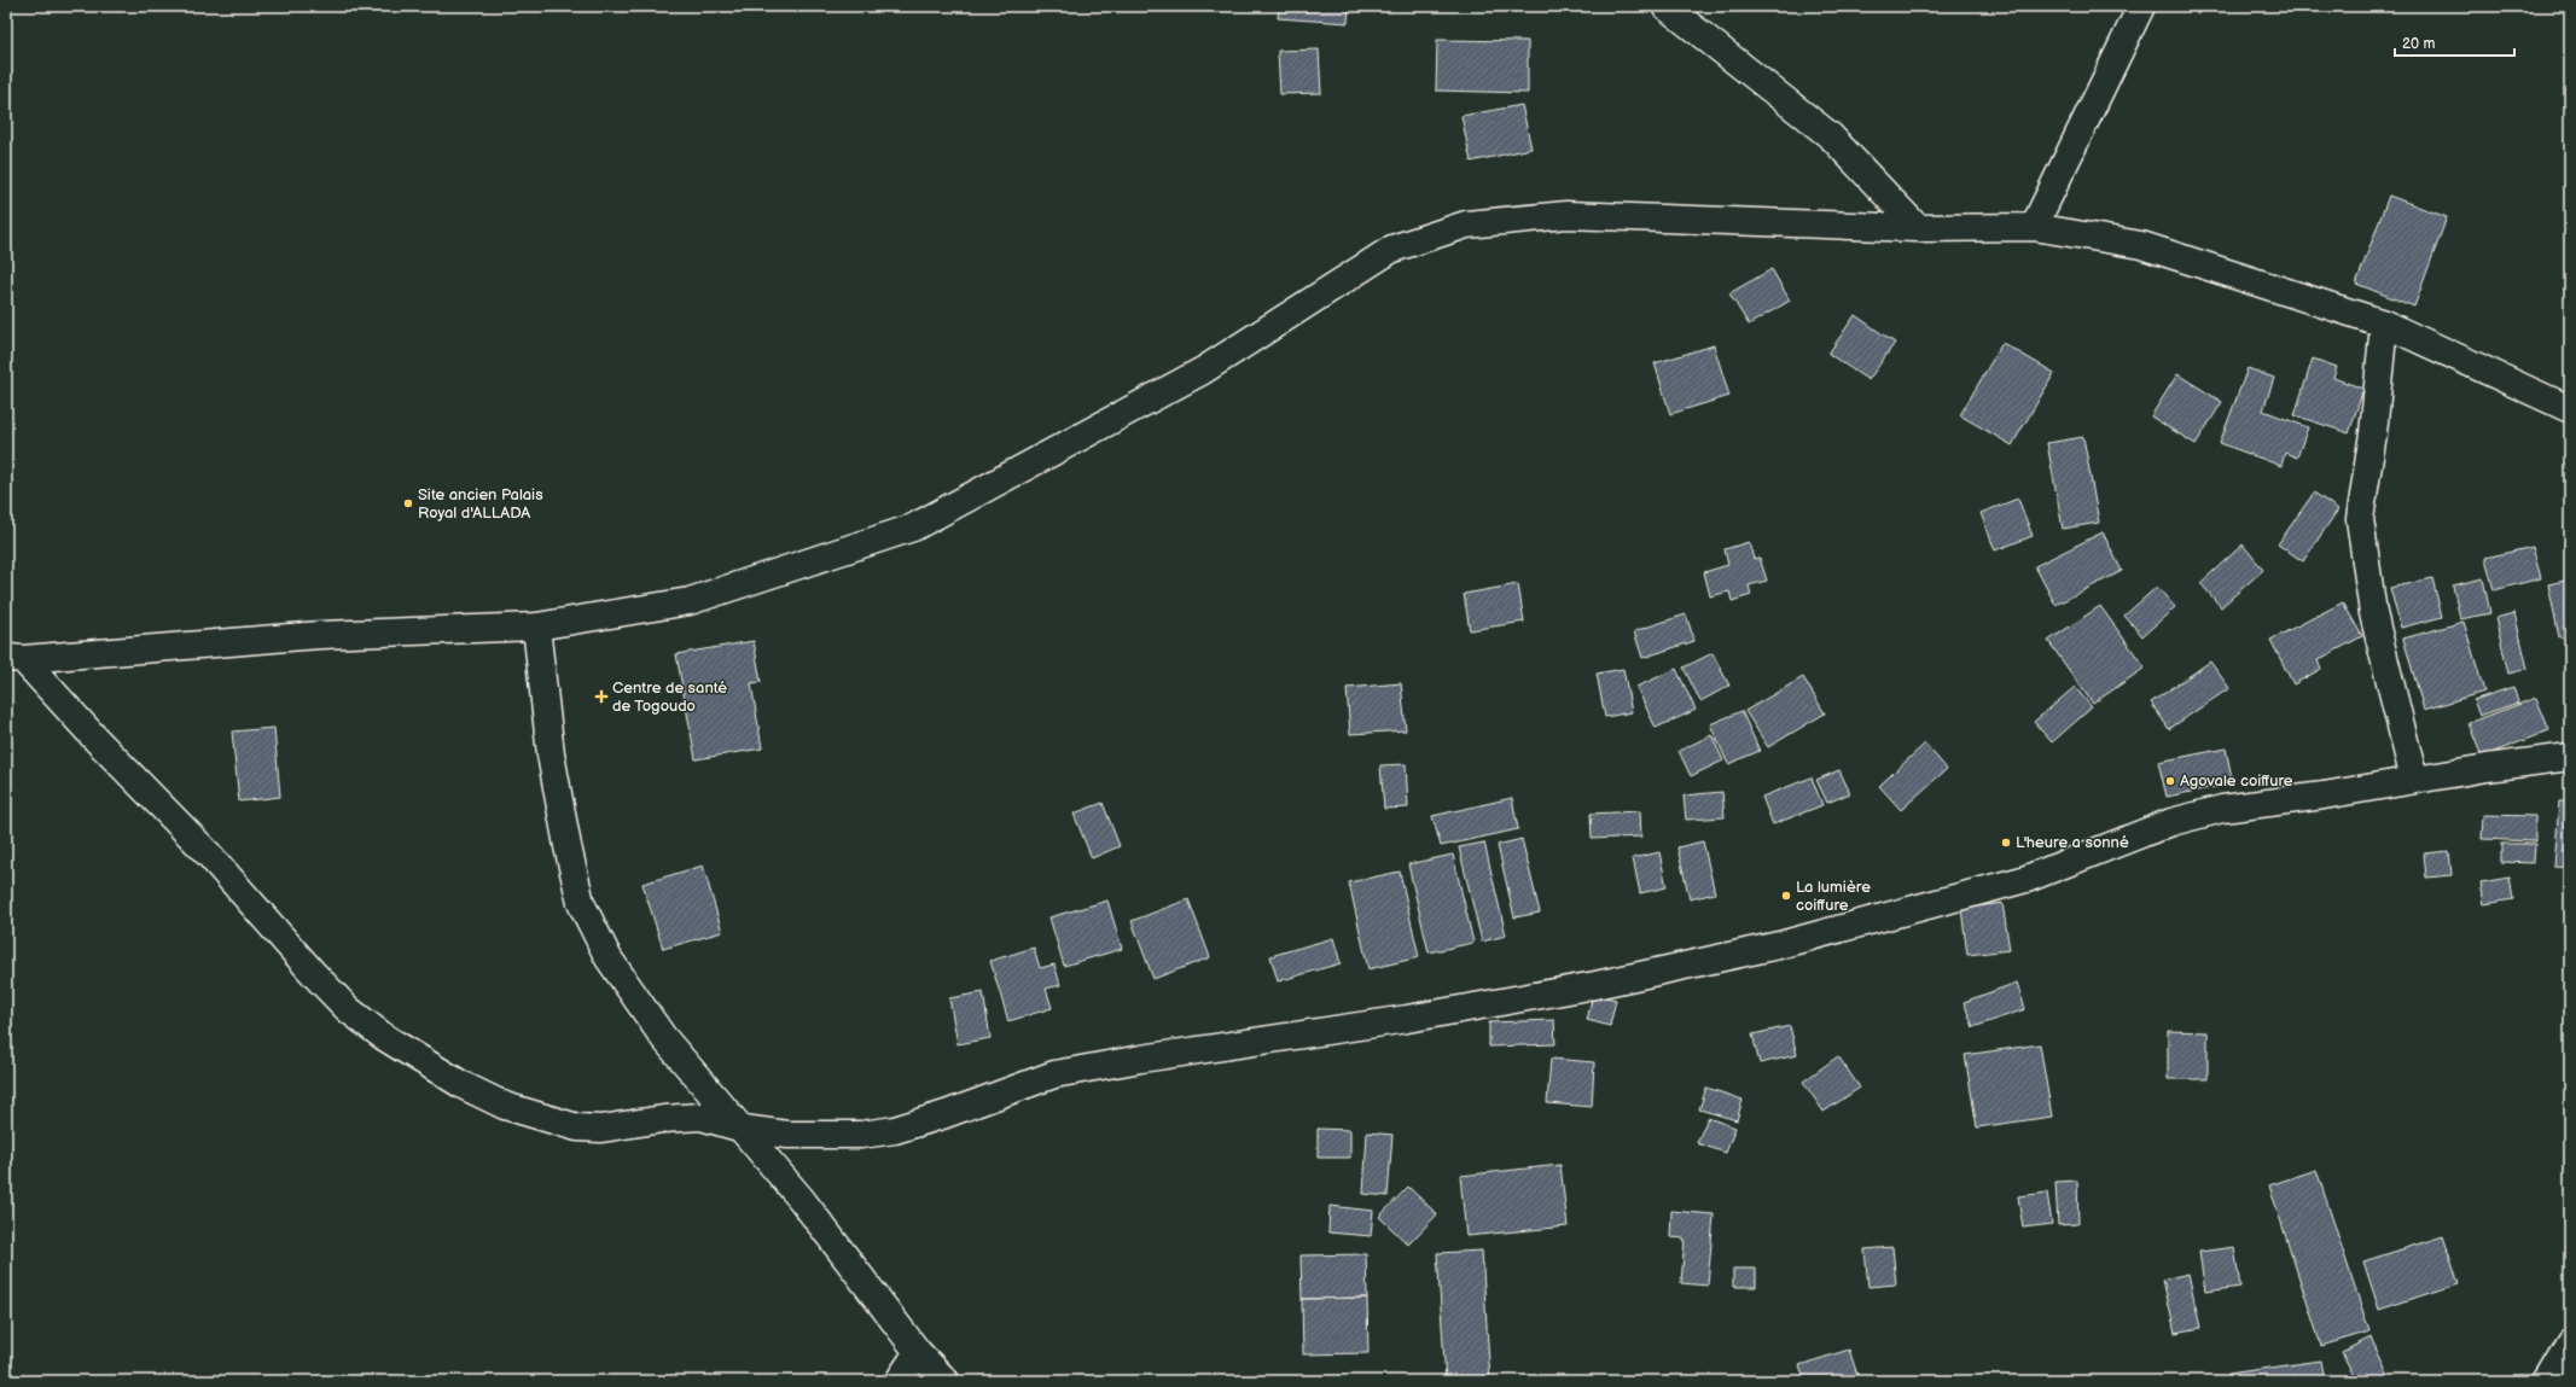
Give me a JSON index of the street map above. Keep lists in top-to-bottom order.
{
  "places": {
    "other": [
      "Site ancien Palais Royal d'ALLADA",
      "Agovale coiffure",
      "L'heure a sonné",
      "La lumière coiffure"
    ],
    "health": ["Centre de santé de Togoudo"]
  },
  "scale_bar": "20 m"
}
